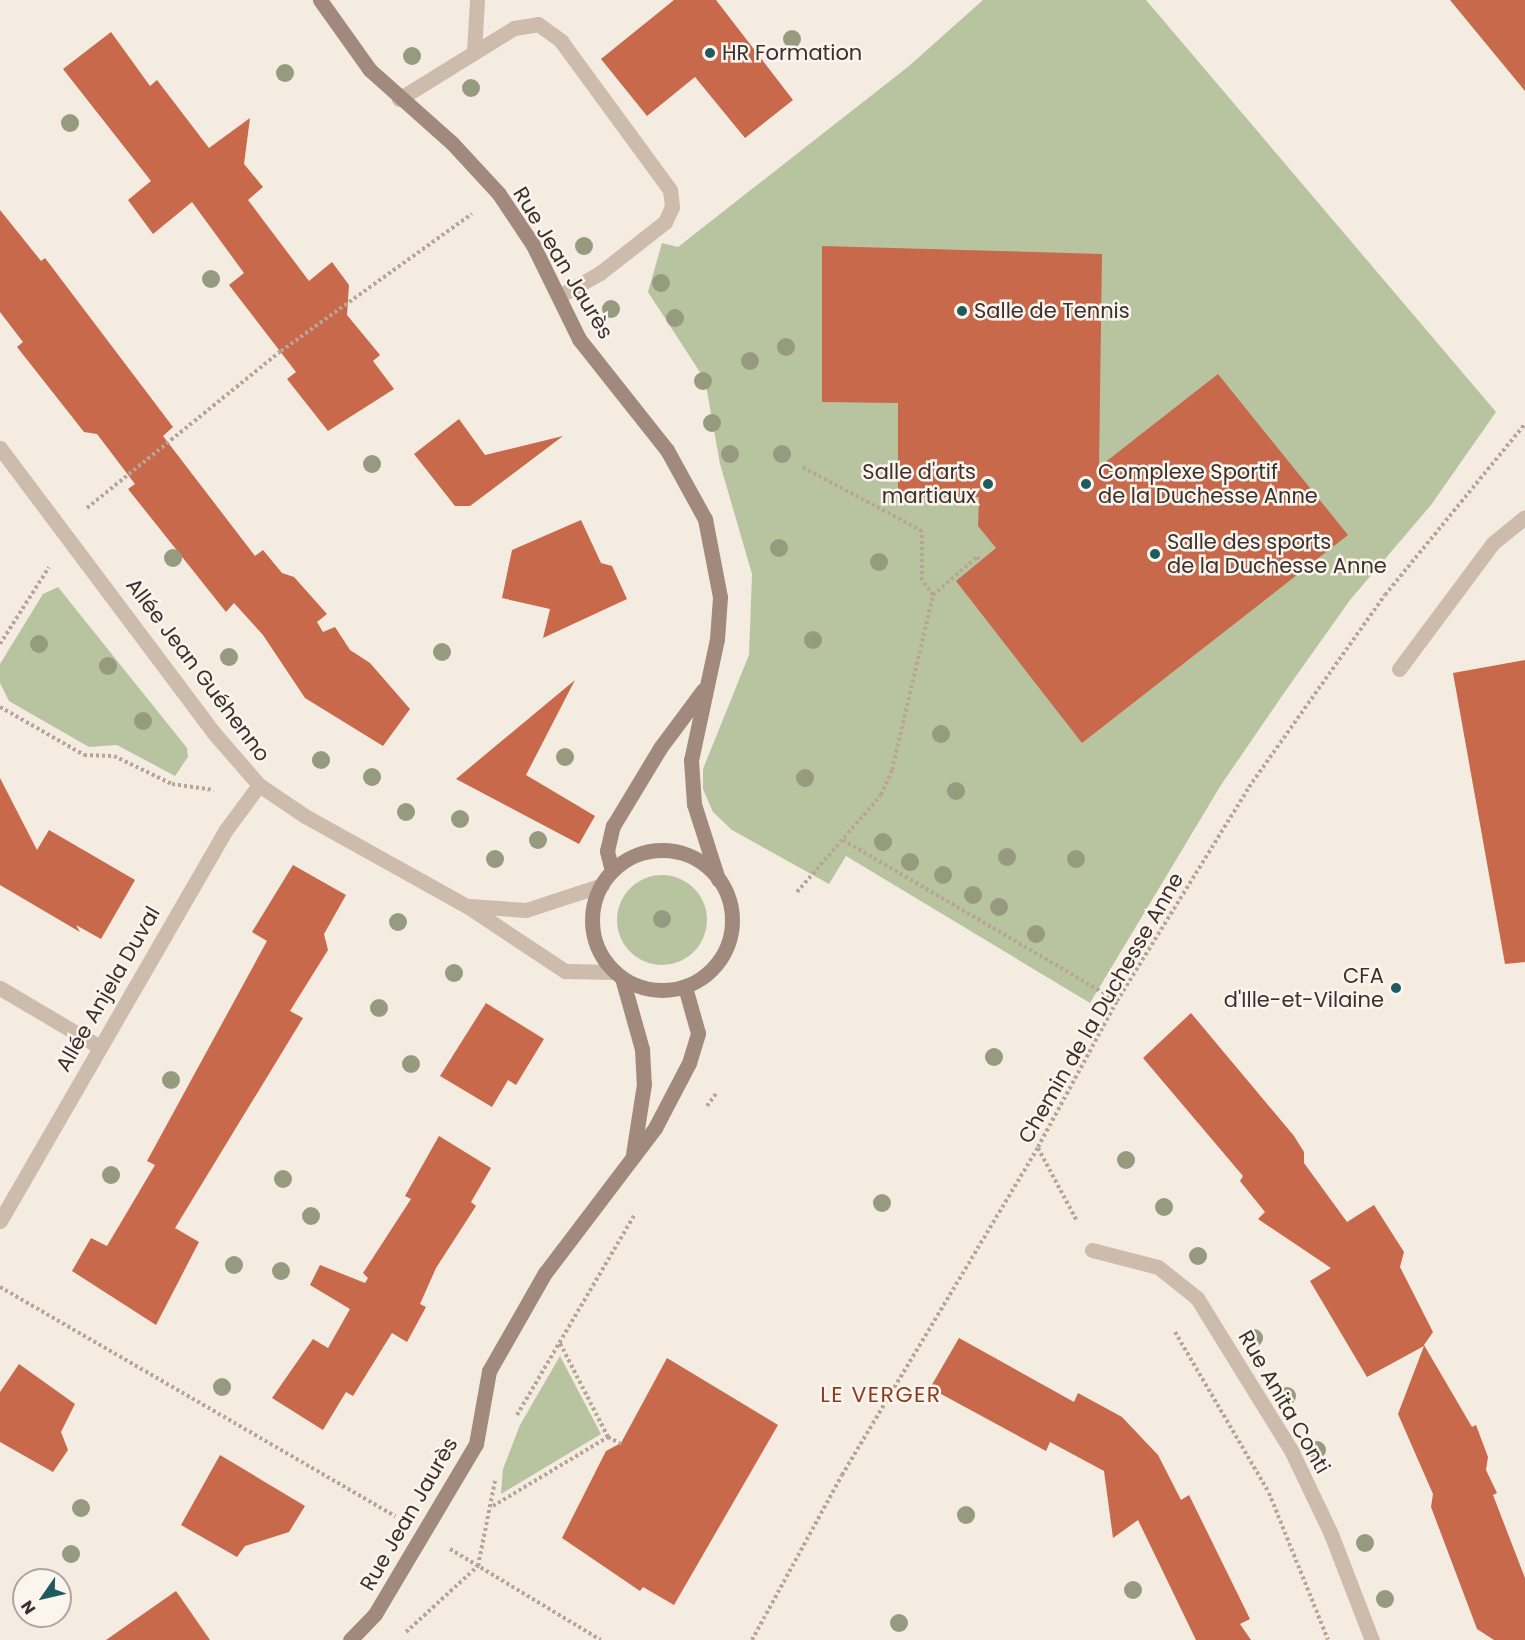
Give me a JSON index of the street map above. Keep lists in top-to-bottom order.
{
  "streets": {
    "street": [
      "Rue Jean Jaurès",
      "Allée Jean Guéhenno",
      "Allée Anjela Duval",
      "Rue Anita Conti"
    ],
    "path": ["Chemin de la Duchesse Anne"]
  },
  "crossings": [
    ["Rue Jean Jaurès", "Allée Jean Guéhenno"],
    ["Allée Jean Guéhenno", "Allée Anjela Duval"]
  ],
  "districts": ["LE VERGER"],
  "places": [
    "HR Formation",
    "Salle de Tennis",
    "Salle d'arts martiaux",
    "Complexe Sportif de la Duchesse Anne",
    "Salle des sports de la Duchesse Anne",
    "CFA d'Ille-et-Vilaine"
  ],
  "north": "bottom left"
}
